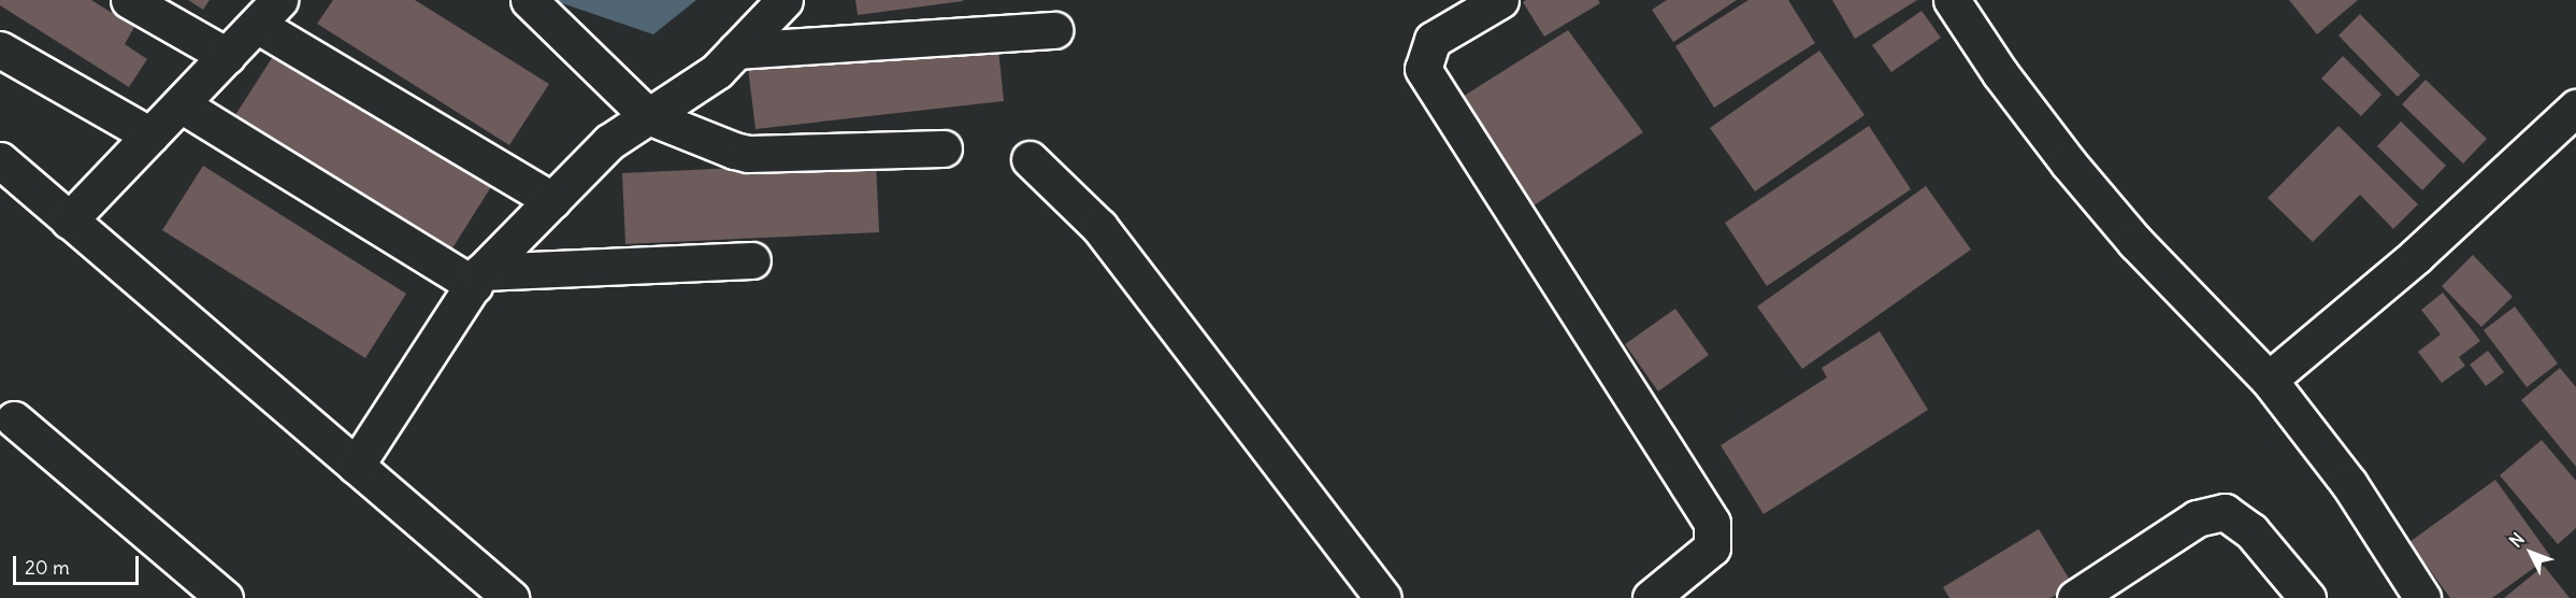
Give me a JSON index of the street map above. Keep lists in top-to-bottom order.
{
  "scale_bar": "20 m",
  "north": "top left"
}
